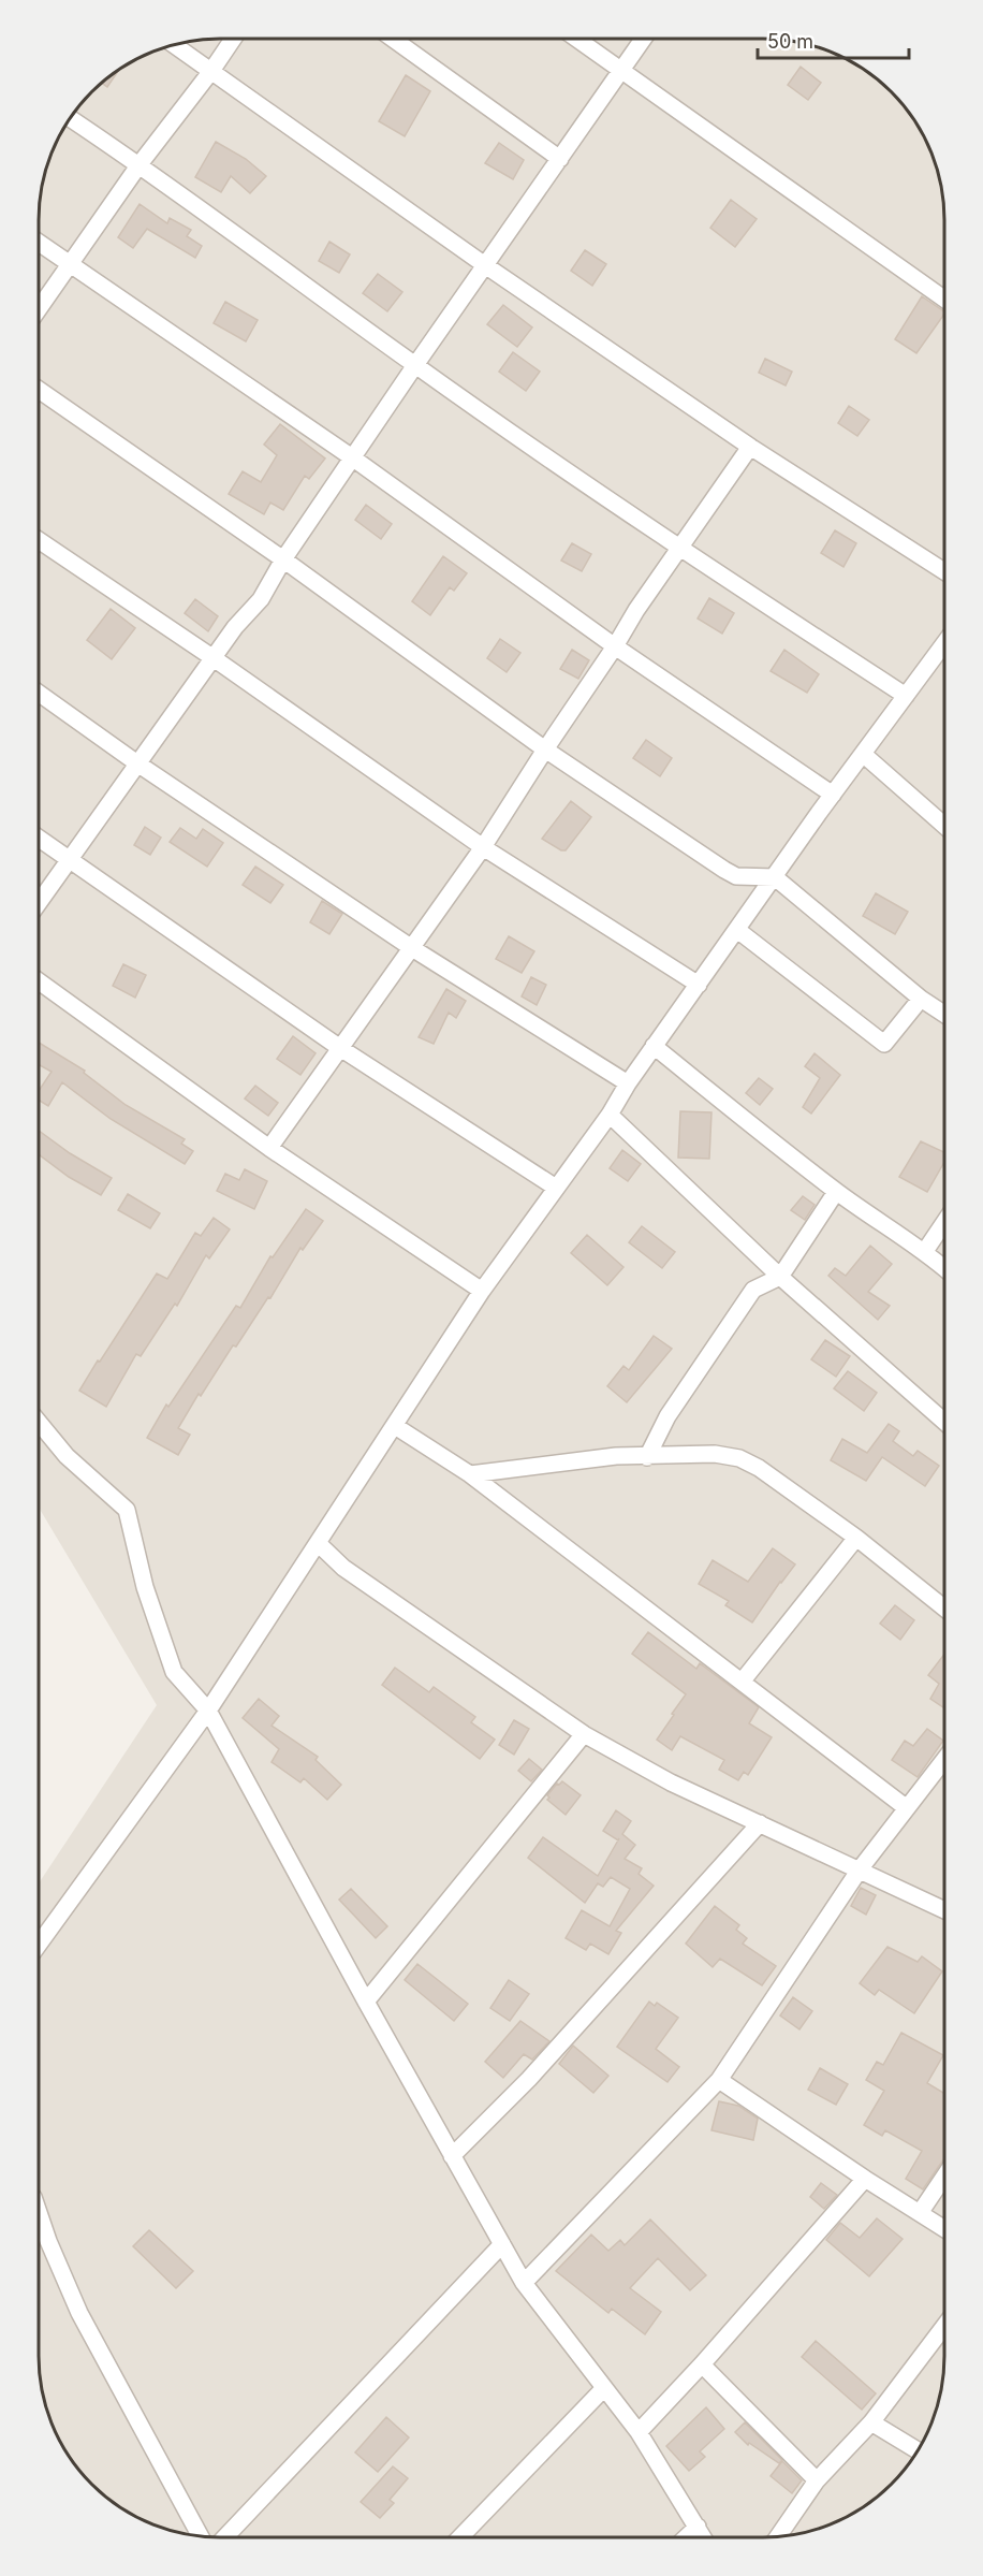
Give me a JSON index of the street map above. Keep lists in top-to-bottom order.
{
  "scale_bar": "50 m"
}
